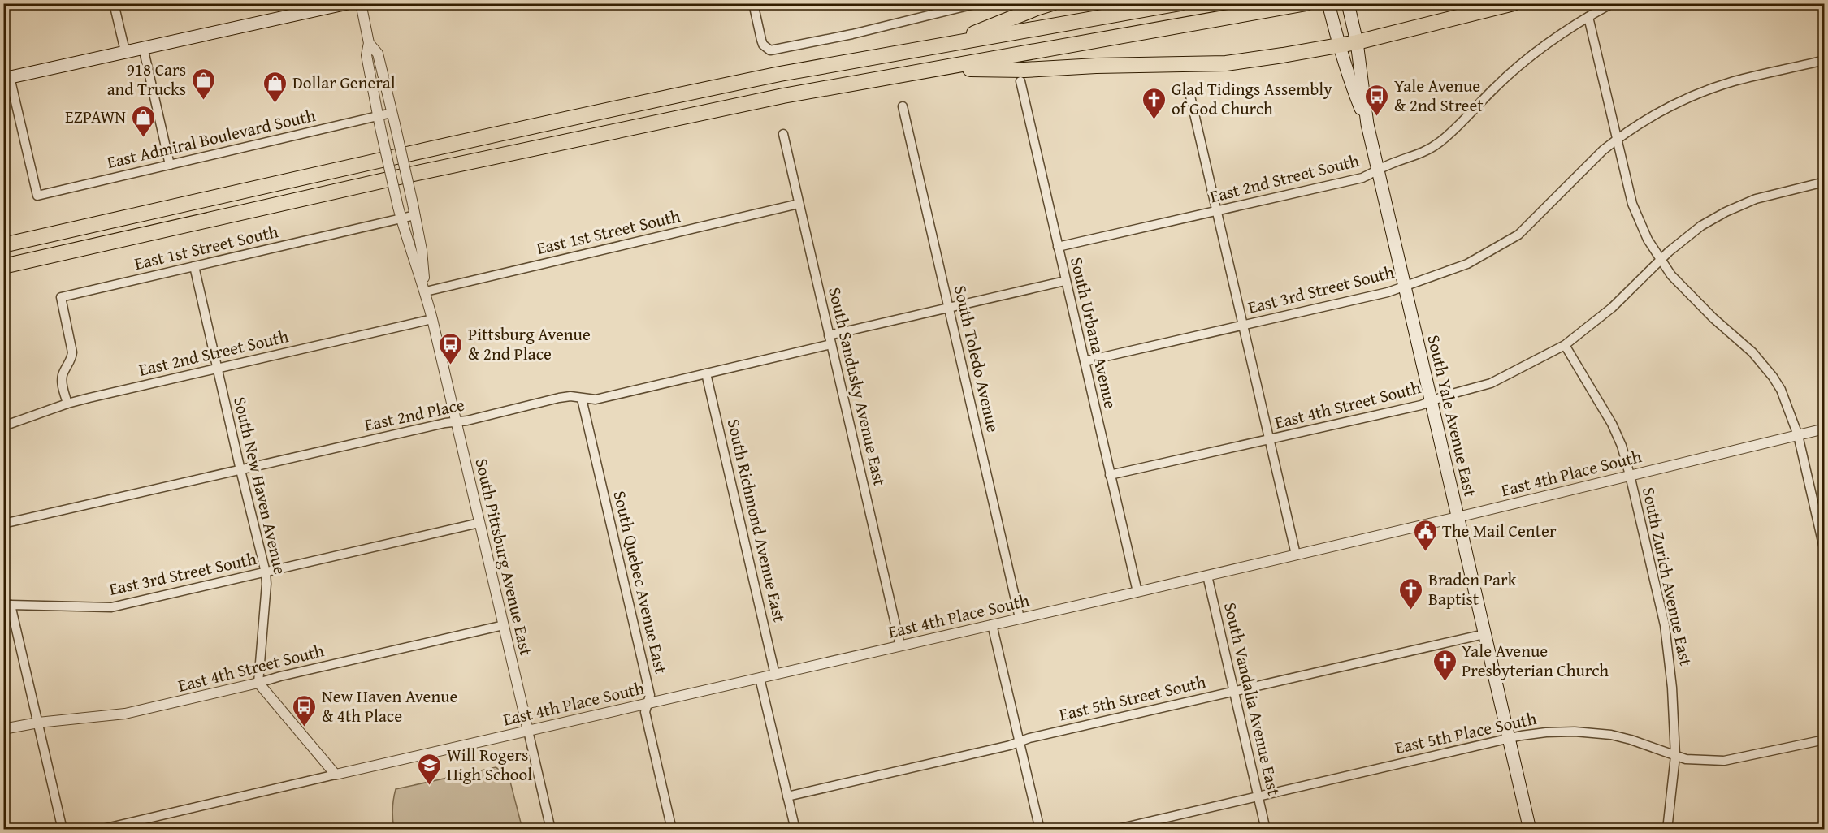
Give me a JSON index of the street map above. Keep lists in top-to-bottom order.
{
  "streets": {
    "main road": ["South Yale Avenue East"],
    "street": [
      "East Admiral Boulevard South",
      "East 2nd Street South",
      "East 1st Street South",
      "East 3rd Street South",
      "South Urbana Avenue",
      "South Toledo Avenue",
      "South Sandusky Avenue East",
      "East 4th Street South",
      "East 2nd Place",
      "East 4th Place South",
      "South New Haven Avenue",
      "South Richmond Avenue East",
      "South Pittsburg Avenue East",
      "South Zurich Avenue East",
      "South Quebec Avenue East",
      "East 5th Street South",
      "South Vandalia Avenue East",
      "East 5th Place South"
    ]
  },
  "crossings": [
    ["East Admiral Boulevard South", "South Pittsburg Avenue East"],
    ["East 2nd Street South", "East 1st Street South"],
    ["East 2nd Street South", "South Urbana Avenue"],
    ["East 2nd Street South", "South Yale Avenue East"],
    ["East 2nd Street South", "South New Haven Avenue"],
    ["East 2nd Street South", "South Pittsburg Avenue East"],
    ["East 1st Street South", "South Sandusky Avenue East"],
    ["East 1st Street South", "South New Haven Avenue"],
    ["East 1st Street South", "South Pittsburg Avenue East"],
    ["East 3rd Street South", "South Urbana Avenue"],
    ["East 3rd Street South", "South Yale Avenue East"],
    ["East 3rd Street South", "South New Haven Avenue"],
    ["East 3rd Street South", "South Pittsburg Avenue East"],
    ["South Urbana Avenue", "East 4th Street South"],
    ["South Urbana Avenue", "East 2nd Place"],
    ["South Urbana Avenue", "East 4th Place South"],
    ["South Toledo Avenue", "East 2nd Place"],
    ["South Toledo Avenue", "East 4th Place South"],
    ["South Sandusky Avenue East", "East 2nd Place"],
    ["South Sandusky Avenue East", "East 4th Place South"],
    ["East 4th Street South", "South Yale Avenue East"],
    ["East 4th Street South", "South New Haven Avenue"],
    ["East 4th Street South", "South Pittsburg Avenue East"],
    ["East 4th Street South", "South Zurich Avenue East"],
    ["East 2nd Place", "South New Haven Avenue"],
    ["East 2nd Place", "South Richmond Avenue East"],
    ["East 2nd Place", "South Pittsburg Avenue East"],
    ["East 2nd Place", "South Quebec Avenue East"],
    ["South Yale Avenue East", "East 4th Place South"],
    ["South Yale Avenue East", "East 5th Street South"],
    ["South Yale Avenue East", "East 5th Place South"],
    ["East 4th Place South", "South Richmond Avenue East"],
    ["East 4th Place South", "South Pittsburg Avenue East"],
    ["East 4th Place South", "South Zurich Avenue East"],
    ["East 4th Place South", "South Quebec Avenue East"],
    ["East 4th Place South", "South Vandalia Avenue East"],
    ["South Zurich Avenue East", "East 5th Place South"],
    ["East 5th Street South", "South Vandalia Avenue East"],
    ["South Vandalia Avenue East", "East 5th Place South"]
  ],
  "places": {
    "shop": ["918 Cars and Trucks", "Dollar General", "EZPAWN"],
    "bus stop": ["Yale Avenue & 2nd Street", "Pittsburg Avenue & 2nd Place", "New Haven Avenue & 4th Place"],
    "church": ["Glad Tidings Assembly of God Church", "Braden Park Baptist", "Yale Avenue Presbyterian Church"],
    "public building": ["The Mail Center"],
    "school or university": ["Will Rogers High School"]
  }
}
